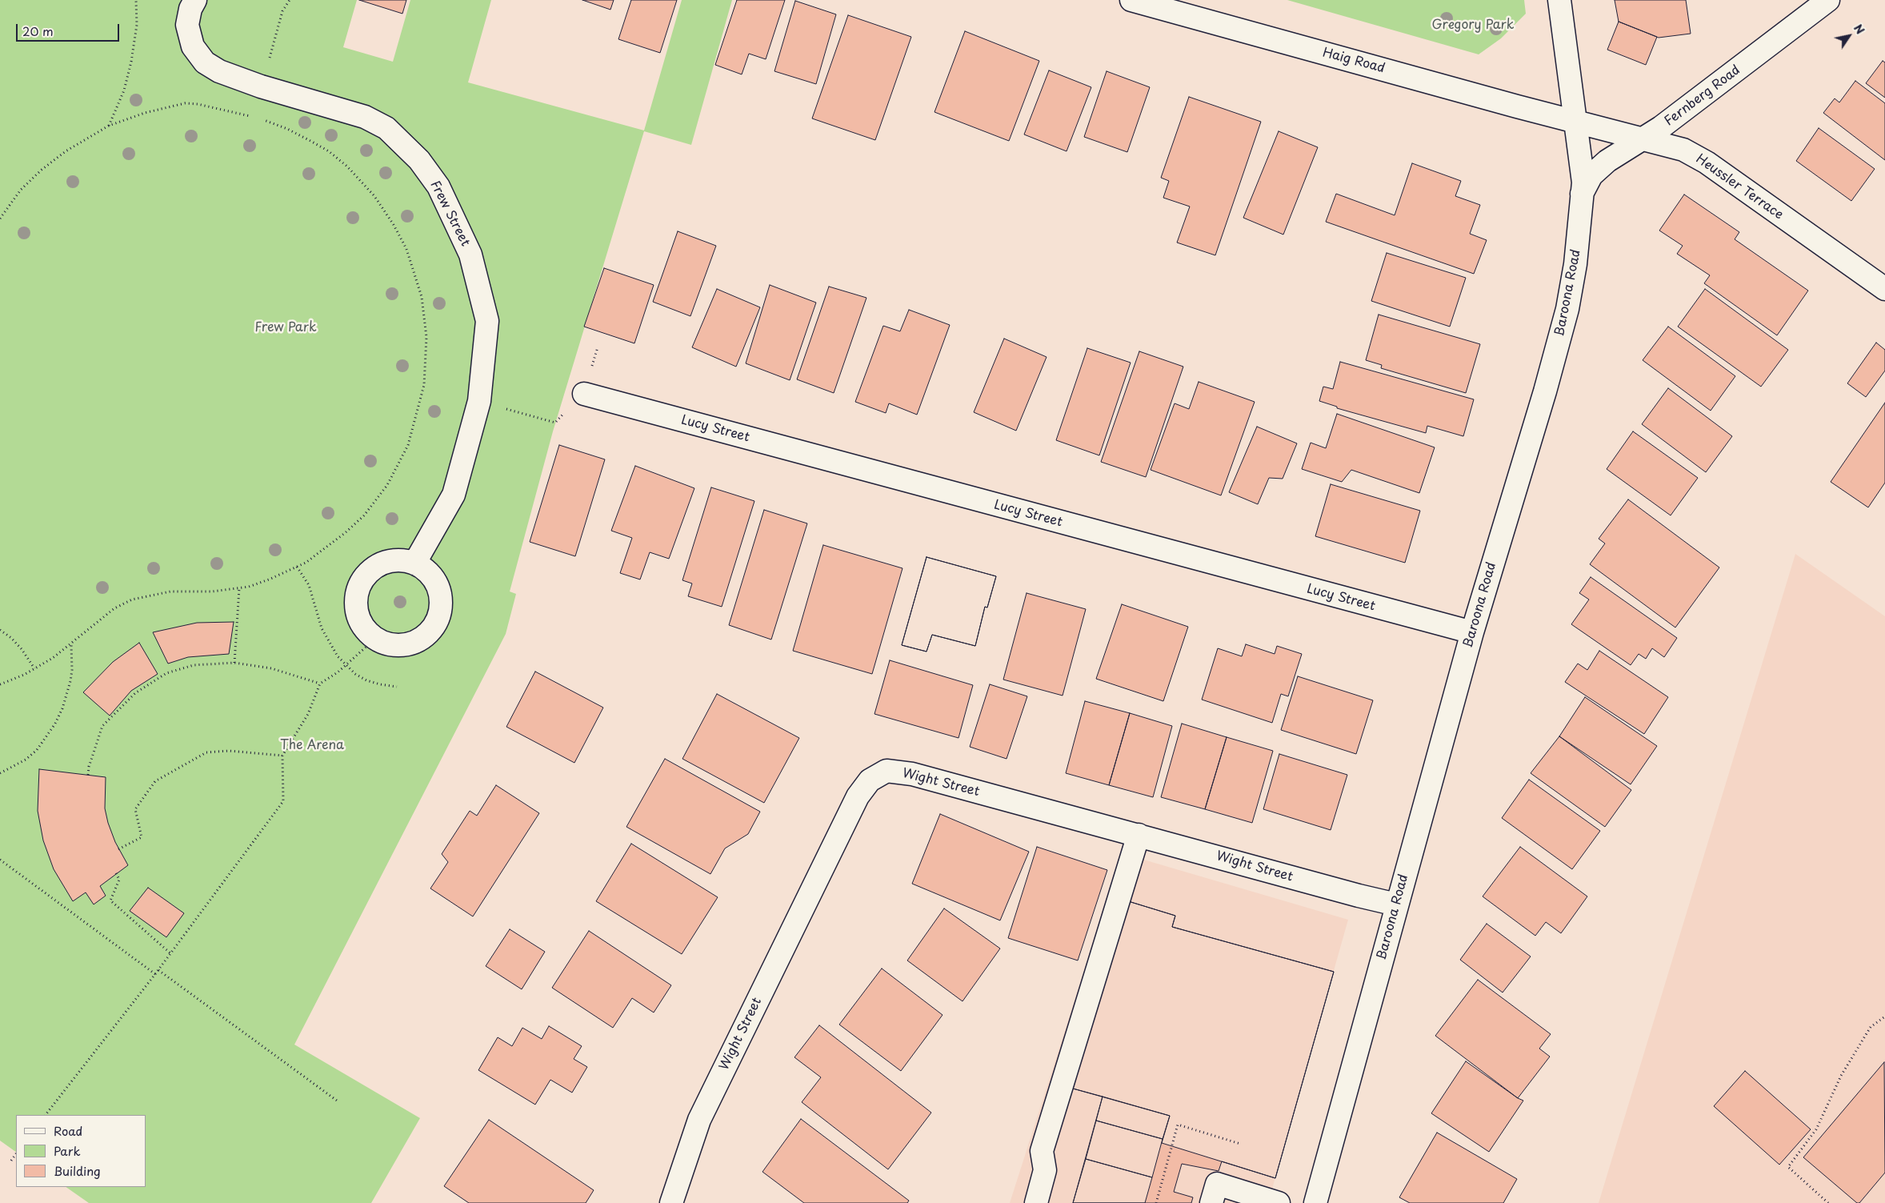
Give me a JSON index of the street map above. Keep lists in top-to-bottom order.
{
  "streets": {
    "street": [
      "Haig Road",
      "Fernberg Road",
      "Heussler Terrace",
      "Frew Street",
      "Baroona Road",
      "Lucy Street",
      "Wight Street"
    ]
  },
  "crossings": [
    ["Haig Road", "Heussler Terrace"],
    ["Haig Road", "Baroona Road"],
    ["Fernberg Road", "Heussler Terrace"],
    ["Fernberg Road", "Baroona Road"],
    ["Heussler Terrace", "Baroona Road"],
    ["Baroona Road", "Lucy Street"],
    ["Baroona Road", "Wight Street"]
  ],
  "parks": ["Gregory Park", "Frew Park", "The Arena"],
  "legend": ["Road", "Park", "Building"],
  "scale_bar": "20 m",
  "north": "top right"
}
